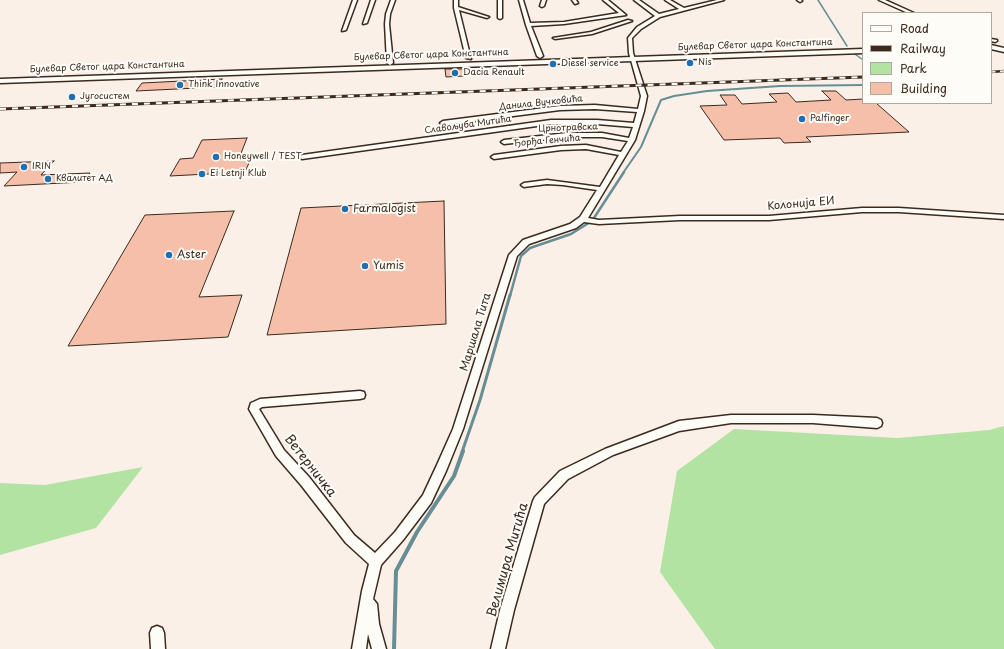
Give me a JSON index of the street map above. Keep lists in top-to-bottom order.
{
  "streets": {
    "main road": ["Булевар Светог цара Константина"],
    "street": [
      "Данила Вучковића",
      "Славољуба Митића",
      "Црнотравска",
      "Ђорђа Генчића",
      "Колонија ЕИ",
      "Маршала Тита",
      "Ветерничка",
      "Велимира Митића"
    ]
  },
  "crossings": [
    ["Булевар Светог цара Константина", "Маршала Тита"],
    ["Данила Вучковића", "Маршала Тита"],
    ["Славољуба Митића", "Маршала Тита"],
    ["Црнотравска", "Маршала Тита"],
    ["Ђорђа Генчића", "Маршала Тита"],
    ["Колонија ЕИ", "Маршала Тита"],
    ["Маршала Тита", "Ветерничка"]
  ],
  "places": [
    "Nis",
    "Diesel service",
    "Dacia Renault",
    "Think Innovative",
    "Југосистем",
    "Palfinger",
    "Honeywell / TEST",
    "IRIN",
    "Ei Letnji Klub",
    "Квалитет АД",
    "Farmalogist",
    "Aster",
    "Yumis"
  ],
  "legend": [
    "Road",
    "Railway",
    "Park",
    "Building"
  ]
}
